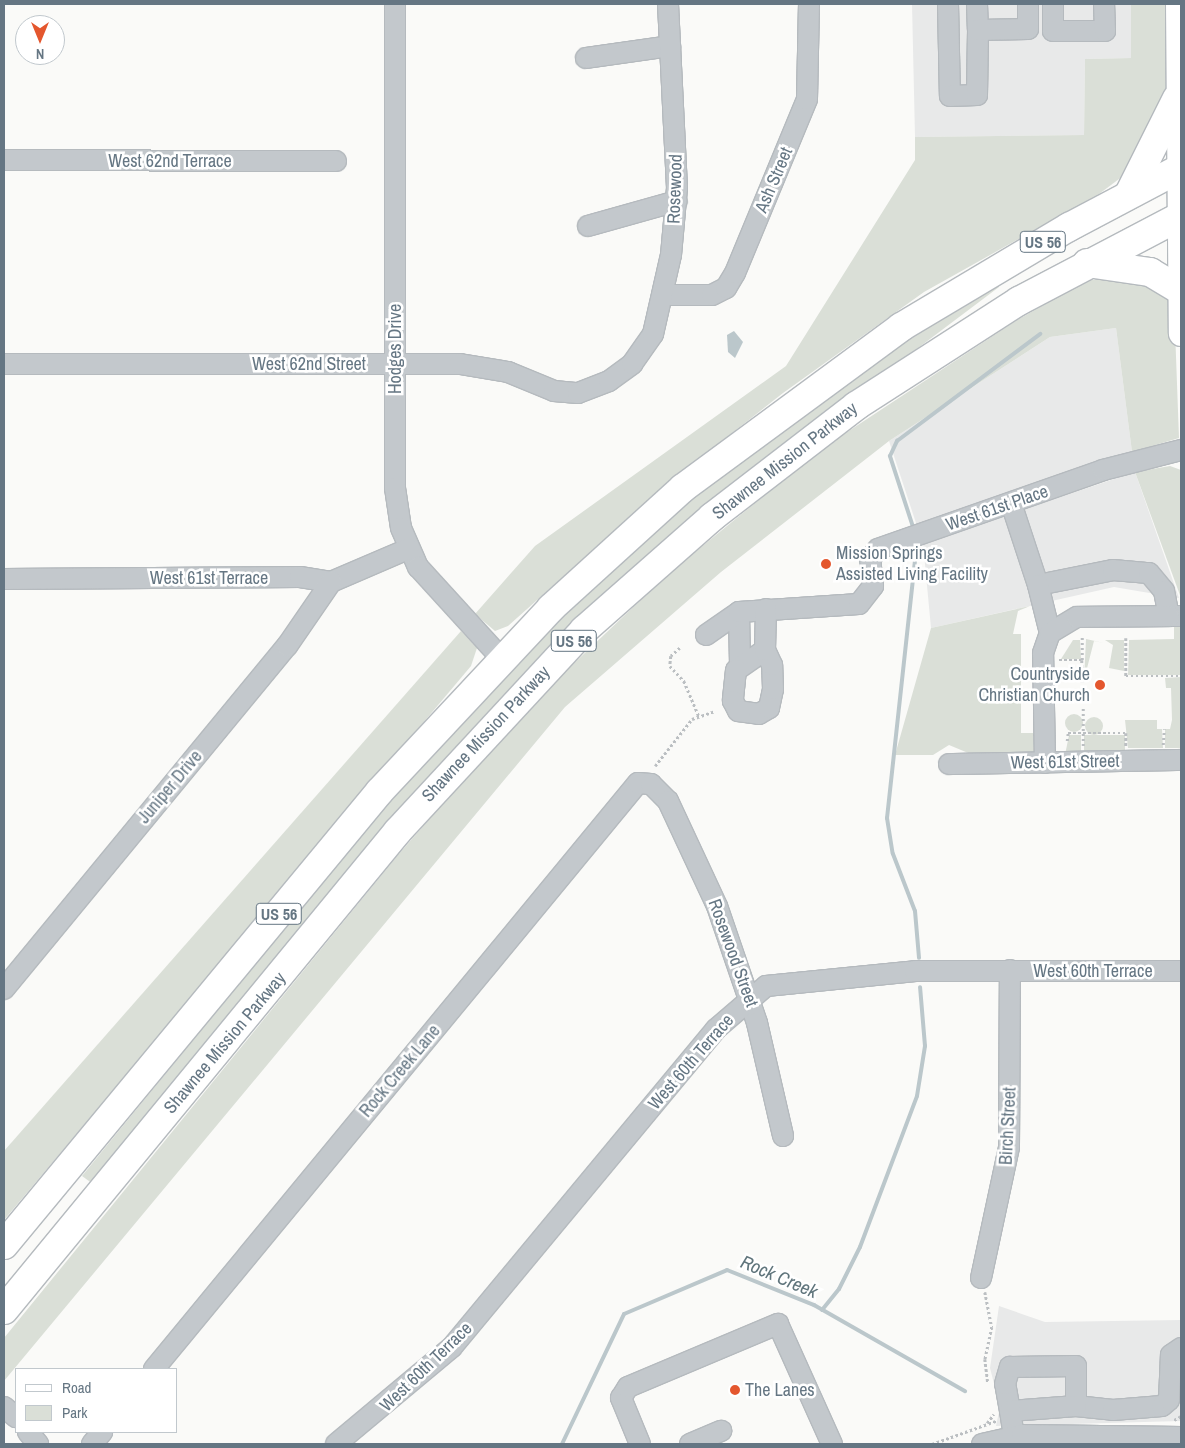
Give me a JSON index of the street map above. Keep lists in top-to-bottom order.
{
  "streets": {
    "highway": ["US 56", "Shawnee Mission Parkway"],
    "street": [
      "West 62nd Terrace",
      "Ash Street",
      "Rosewood",
      "Hodges Drive",
      "West 62nd Street",
      "West 61st Place",
      "West 61st Terrace",
      "West 61st Street",
      "Juniper Drive",
      "Rosewood Street",
      "West 60th Terrace",
      "Rock Creek Lane",
      "Birch Street"
    ]
  },
  "crossings": [
    ["Ash Street", "Rosewood"],
    ["Rosewood", "West 62nd Street"],
    ["US 56", "Hodges Drive"],
    ["Hodges Drive", "West 62nd Street"],
    ["West 61st Terrace", "Juniper Drive"],
    ["Rosewood Street", "West 60th Terrace"],
    ["Rosewood Street", "Rock Creek Lane"],
    ["West 60th Terrace", "Birch Street"]
  ],
  "water": ["Rock Creek"],
  "places": ["Mission Springs Assisted Living Facility", "Countryside Christian Church", "The Lanes"],
  "legend": ["Road", "Park"],
  "north": "bottom"
}
